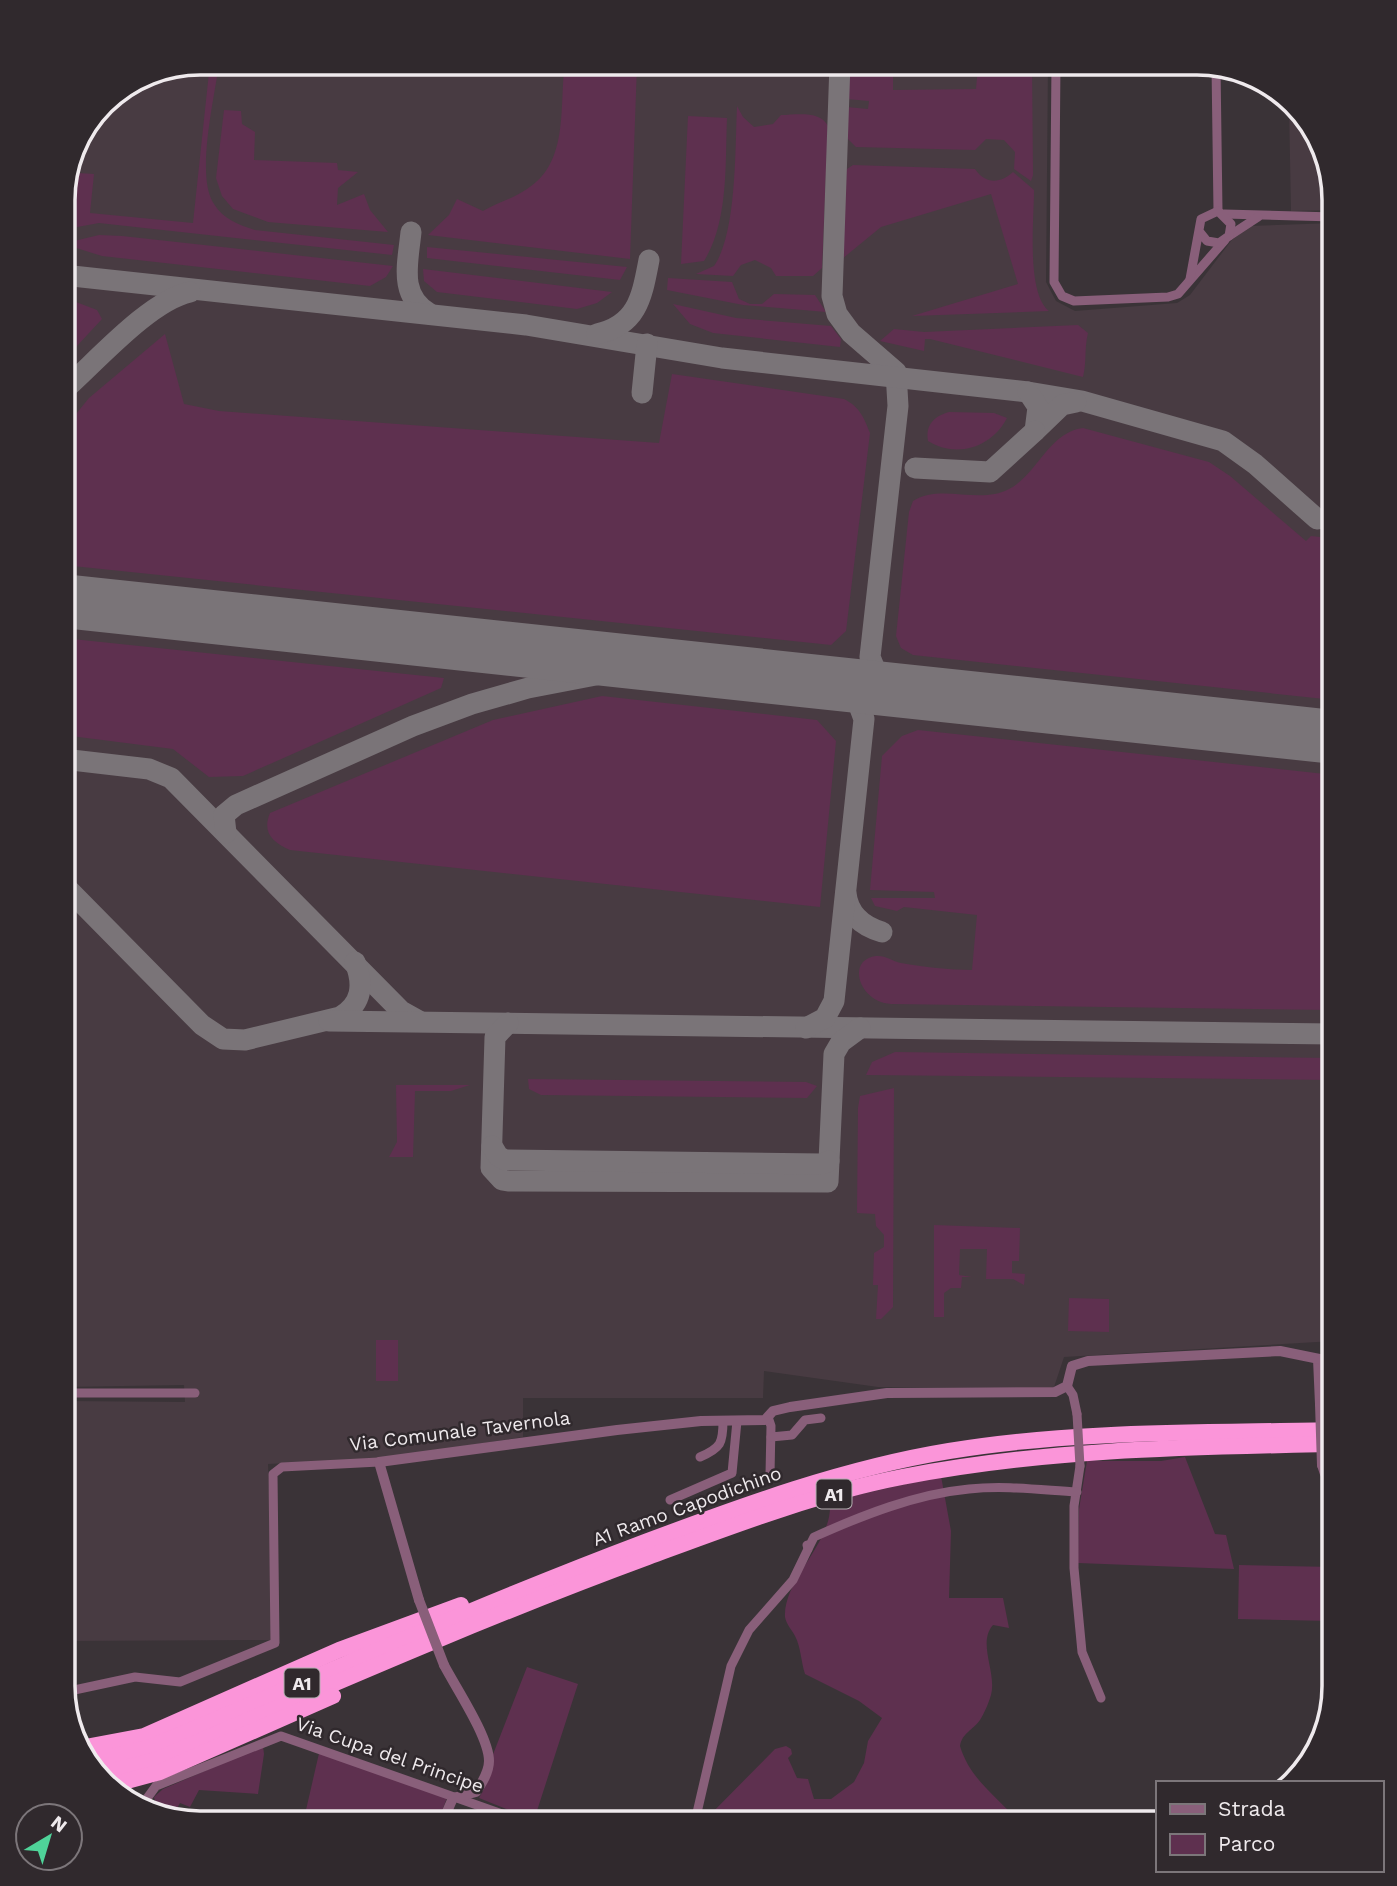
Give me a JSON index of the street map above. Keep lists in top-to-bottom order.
{
  "streets": {
    "highway": ["A1", "A1 Ramo Capodichino"],
    "street": ["Via Comunale Tavernola", "Via Cupa del Principe"]
  },
  "legend": ["Strada", "Parco"],
  "north": "top right"
}
